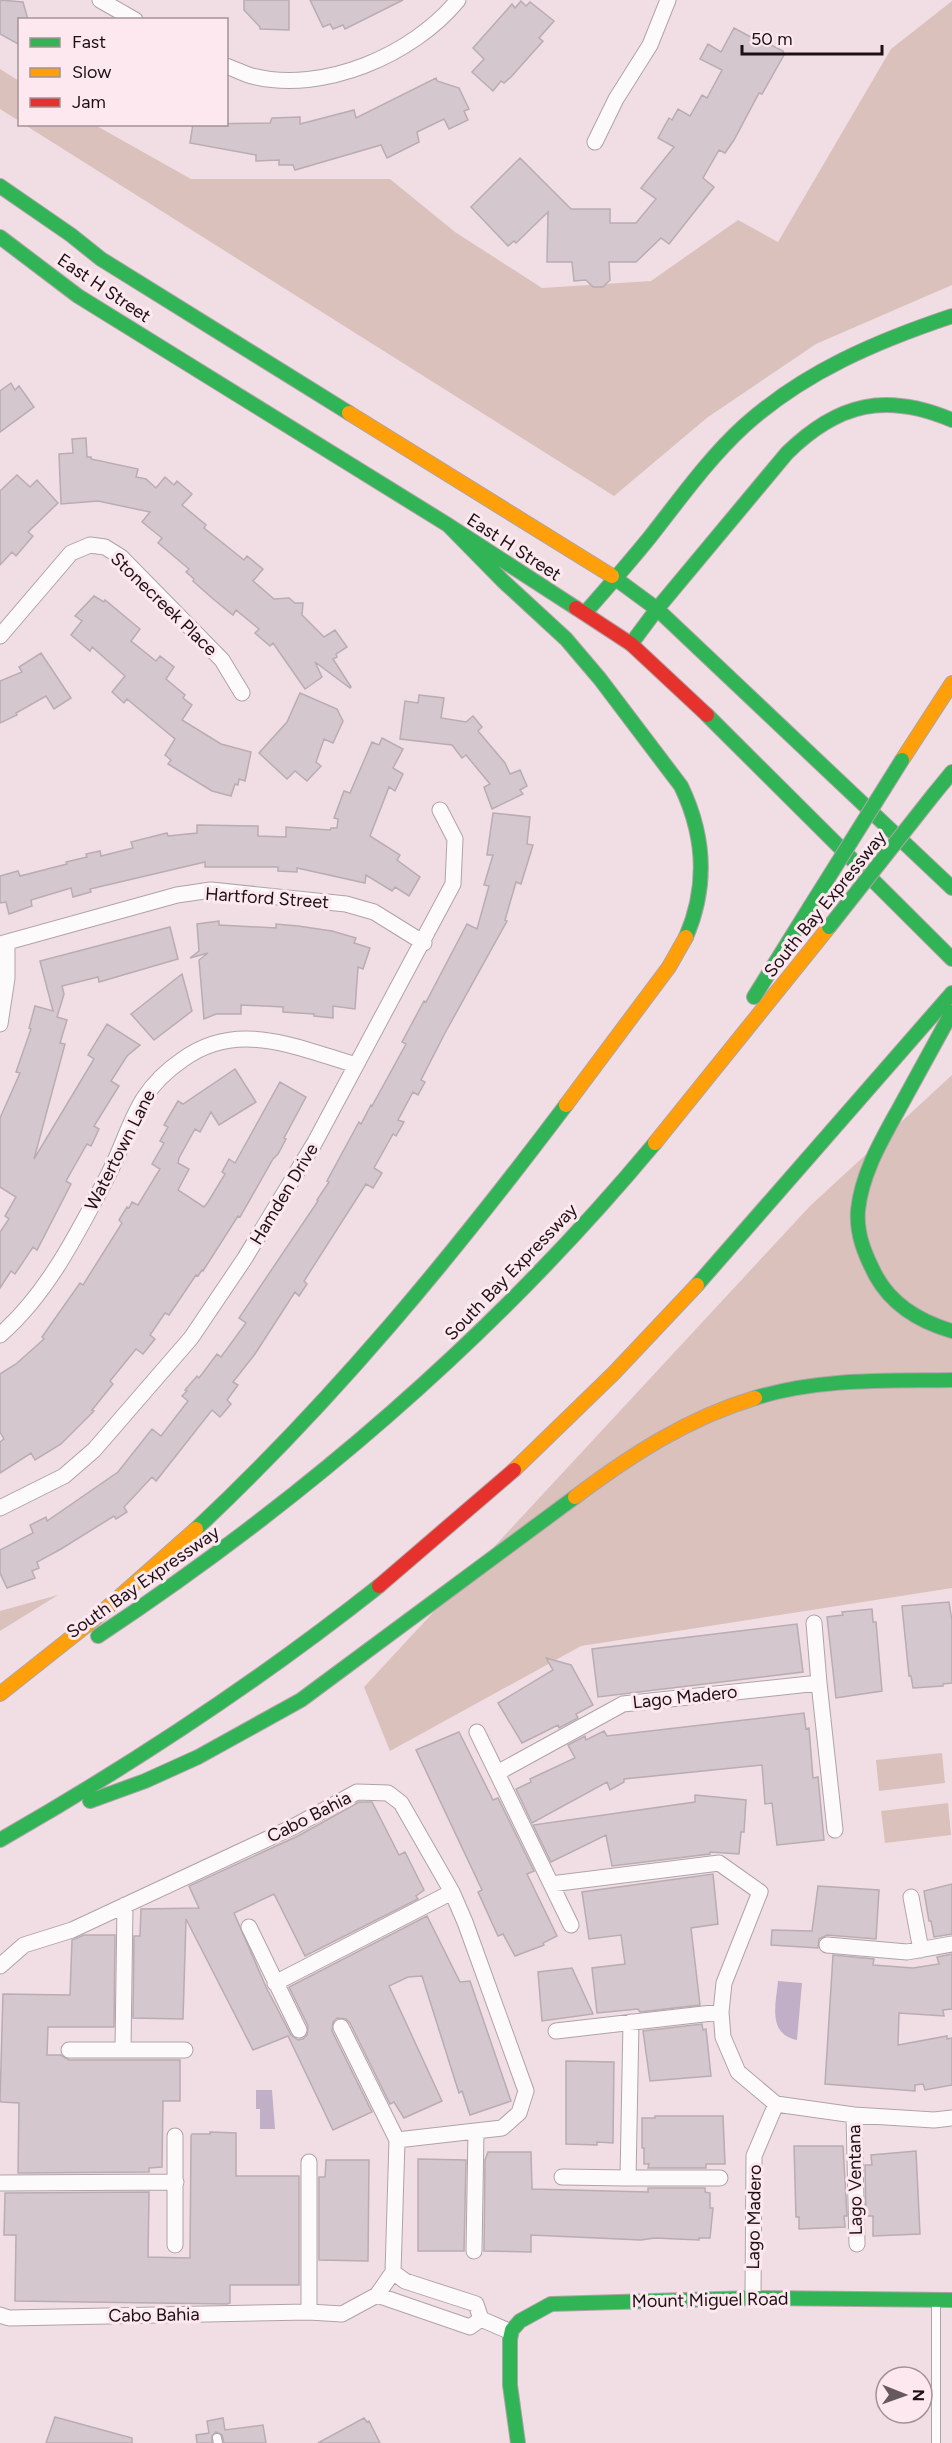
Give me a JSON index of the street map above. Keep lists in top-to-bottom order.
{
  "streets": {
    "main road": ["East H Street", "South Bay Expressway", "Mount Miguel Road"],
    "street": [
      "Stonecreek Place",
      "Hartford Street",
      "Watertown Lane",
      "Hamden Drive",
      "Lago Madero",
      "Cabo Bahia",
      "Lago Ventana"
    ]
  },
  "crossings": [
    ["Hartford Street", "Hamden Drive"],
    ["Watertown Lane", "Hamden Drive"],
    ["Lago Madero", "Lago Ventana"],
    ["Lago Madero", "Mount Miguel Road"]
  ],
  "legend": ["Fast", "Slow", "Jam"],
  "scale_bar": "50 m",
  "north": "right"
}
